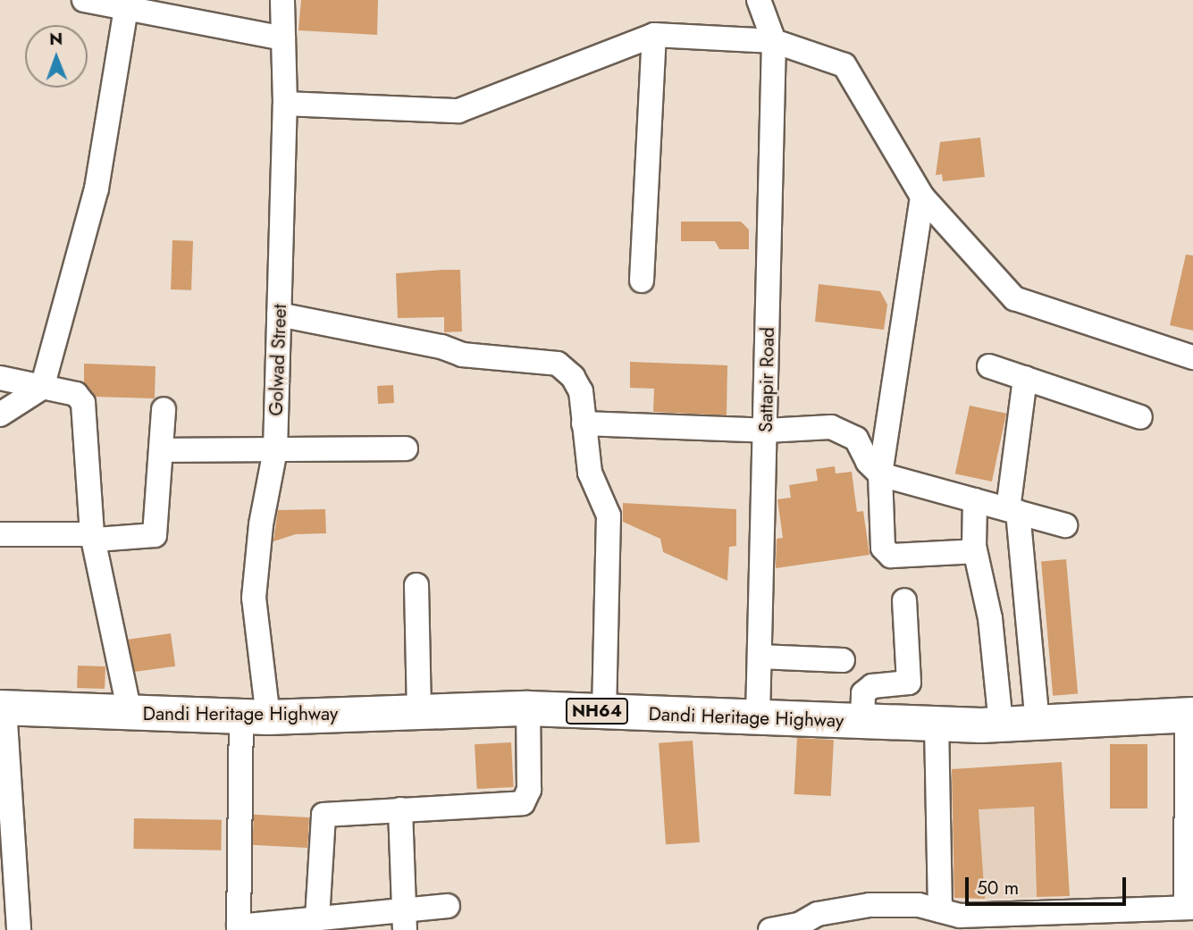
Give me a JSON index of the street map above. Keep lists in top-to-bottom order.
{
  "streets": {
    "highway": ["NH64", "Dandi Heritage Highway"],
    "street": ["Golwad Street", "Sattapir Road"]
  },
  "crossings": [
    ["Golwad Street", "Dandi Heritage Highway"],
    ["Sattapir Road", "Dandi Heritage Highway"]
  ],
  "scale_bar": "50 m",
  "north": "top"
}
